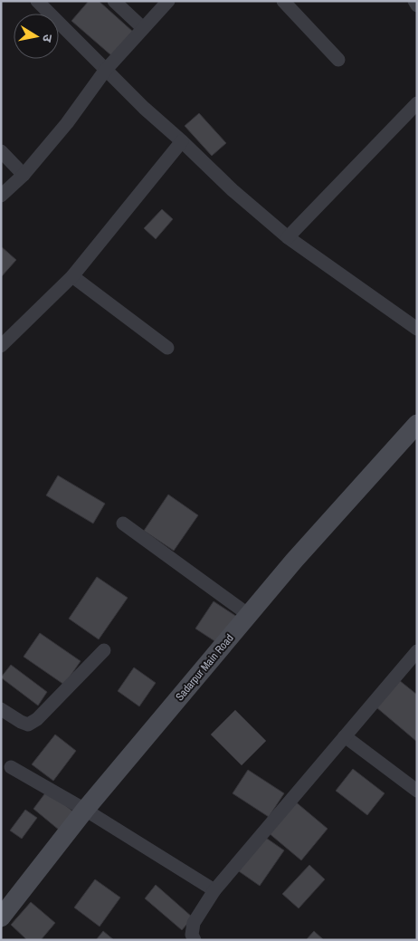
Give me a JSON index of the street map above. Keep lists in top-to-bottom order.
{
  "streets": {
    "street": ["Sadarpur Main Road"]
  },
  "north": "right"
}
